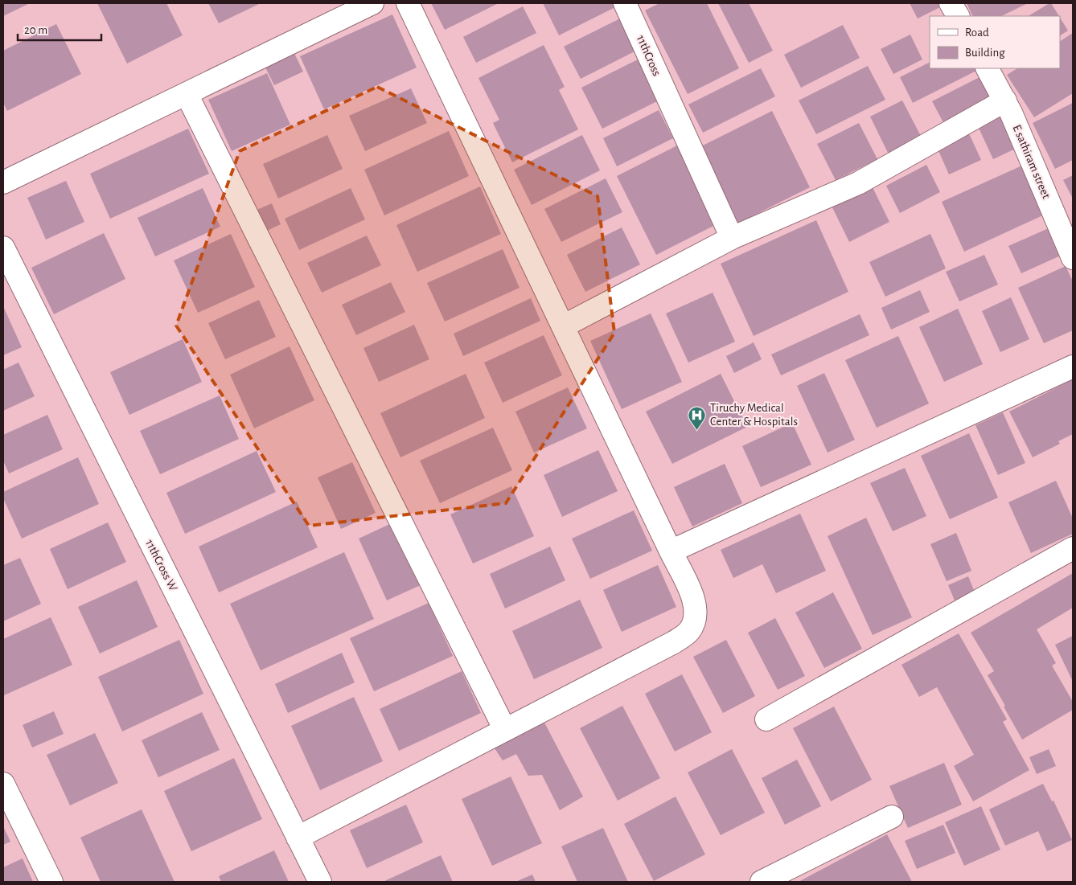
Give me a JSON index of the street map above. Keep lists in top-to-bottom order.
{
  "streets": {
    "street": ["11thCross", "E sathiram street", "11thCross W"]
  },
  "places": {
    "hospital": ["Tiruchy Medical Center & Hospitals"]
  },
  "legend": ["Road", "Building"],
  "scale_bar": "20 m"
}
